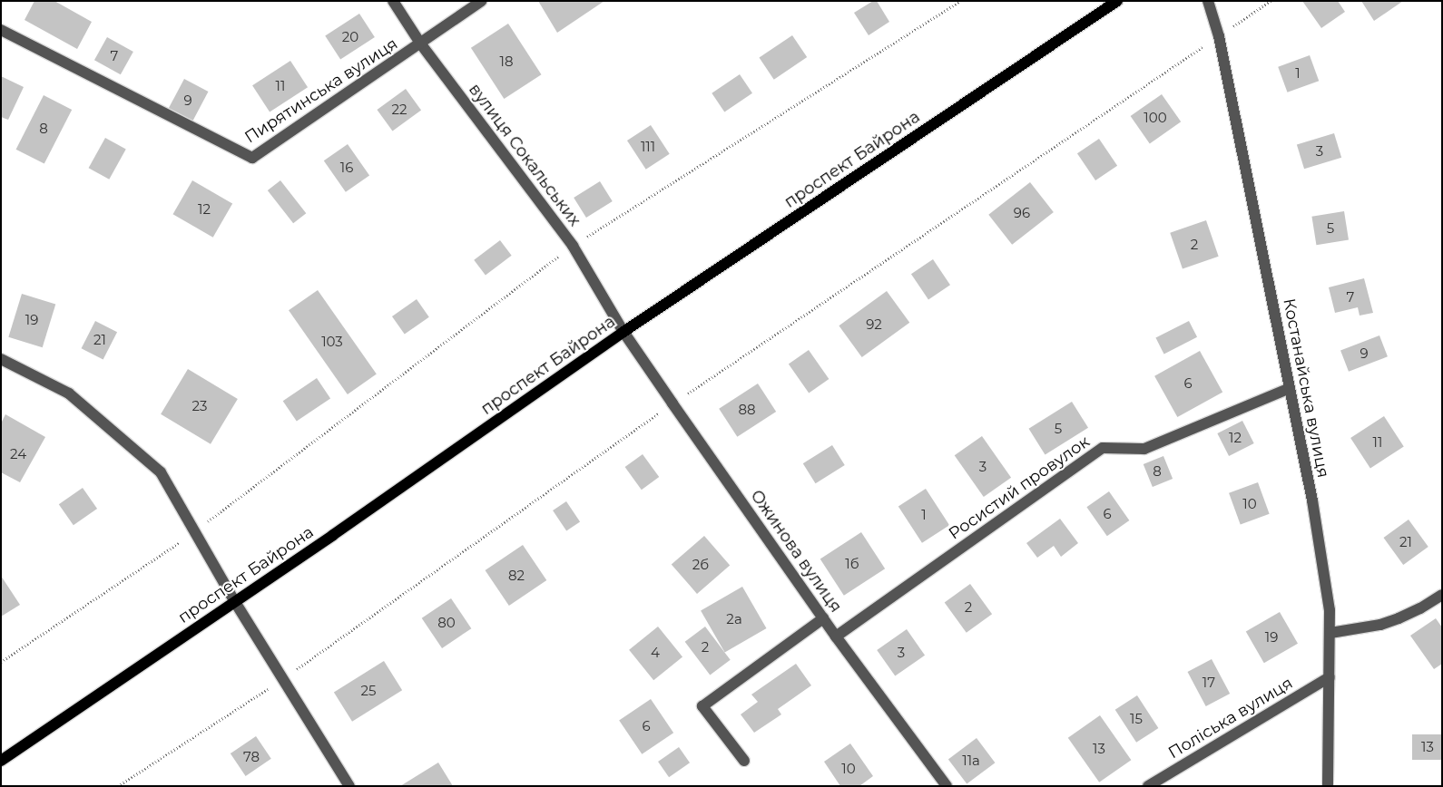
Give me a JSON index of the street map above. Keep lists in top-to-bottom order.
{
  "streets": {
    "main road": ["проспект Байрона"],
    "street": [
      "Пирятинська вулиця",
      "вулиця Сокальських",
      "Костанайська вулиця",
      "Росистий провулок",
      "Ожинова вулиця",
      "Поліська вулиця"
    ]
  },
  "crossings": [
    ["Пирятинська вулиця", "вулиця Сокальських"],
    ["вулиця Сокальських", "проспект Байрона"],
    ["вулиця Сокальських", "Ожинова вулиця"],
    ["проспект Байрона", "Ожинова вулиця"],
    ["Костанайська вулиця", "Росистий провулок"],
    ["Костанайська вулиця", "Поліська вулиця"],
    ["Росистий провулок", "Ожинова вулиця"]
  ],
  "house_numbers": [
    "20",
    "7",
    "18",
    "1",
    "11",
    "9",
    "22",
    "100",
    "8",
    "111",
    "3",
    "16",
    "12",
    "96",
    "5",
    "2",
    "7",
    "19",
    "92",
    "21",
    "103",
    "9",
    "6",
    "23",
    "88",
    "5",
    "12",
    "11",
    "24",
    "3",
    "8",
    "10",
    "6",
    "1",
    "21",
    "1б",
    "2б",
    "82",
    "2",
    "2а",
    "80",
    "19",
    "2",
    "4",
    "3",
    "17",
    "25",
    "15",
    "6",
    "13",
    "13",
    "78",
    "11а",
    "10"
  ]
}
